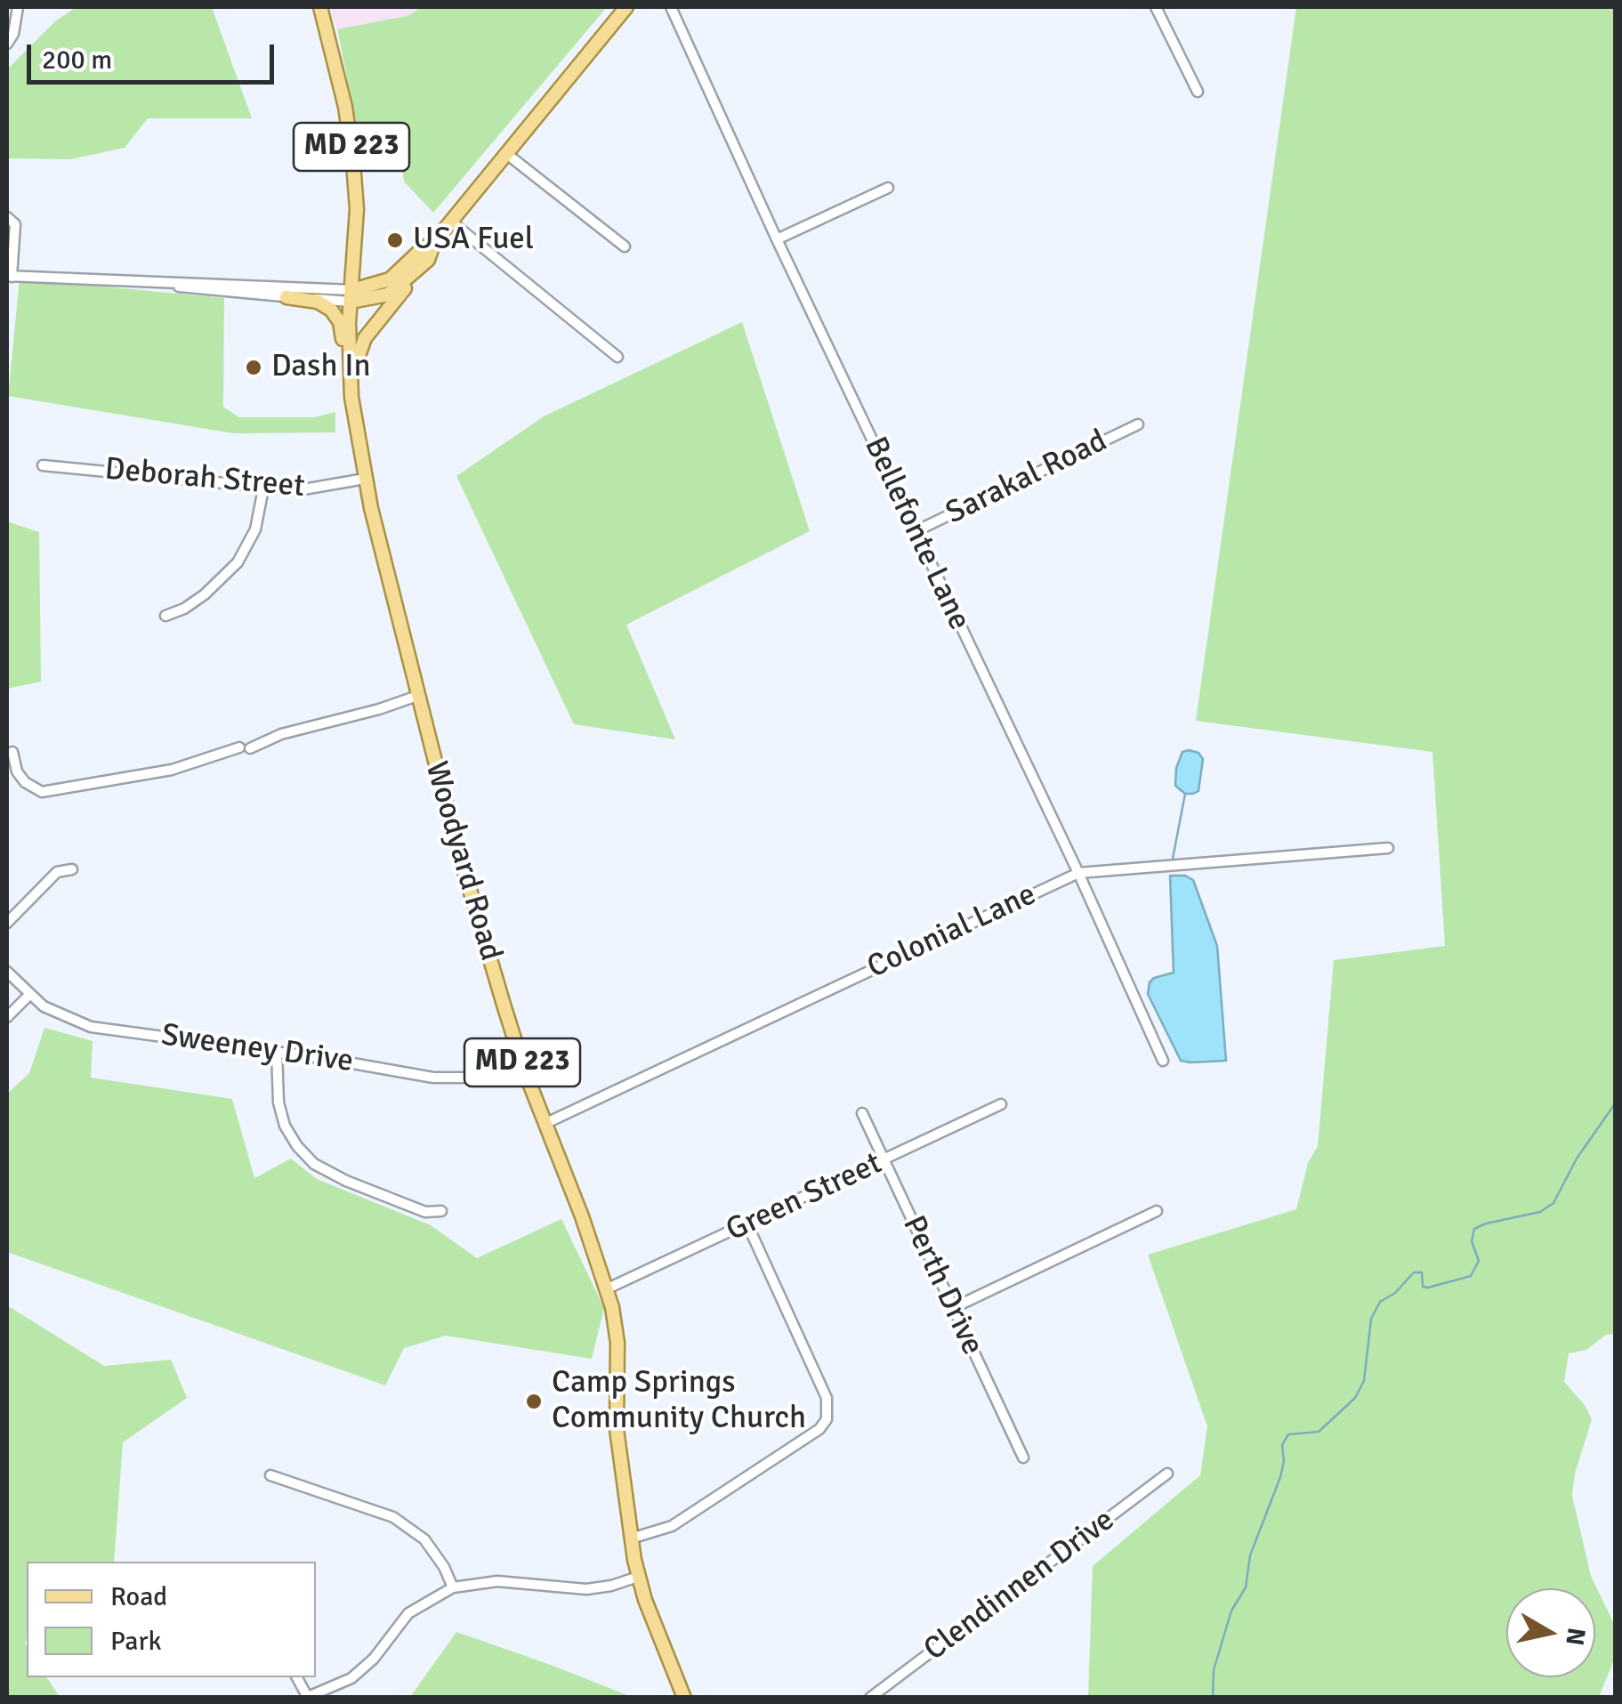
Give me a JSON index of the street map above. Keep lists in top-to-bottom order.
{
  "streets": {
    "main road": ["MD 223", "Woodyard Road"],
    "street": [
      "Sarakal Road",
      "Deborah Street",
      "Bellefonte Lane",
      "Colonial Lane",
      "Sweeney Drive",
      "Green Street",
      "Perth Drive",
      "Clendinnen Drive"
    ]
  },
  "crossings": [
    ["Sarakal Road", "Bellefonte Lane"],
    ["Deborah Street", "Woodyard Road"],
    ["Bellefonte Lane", "Colonial Lane"],
    ["Woodyard Road", "Colonial Lane"],
    ["Woodyard Road", "Sweeney Drive"],
    ["Woodyard Road", "Green Street"],
    ["Green Street", "Perth Drive"]
  ],
  "places": ["USA Fuel", "Dash In", "Camp Springs Community Church"],
  "legend": ["Road", "Park"],
  "scale_bar": "200 m",
  "north": "right"
}
